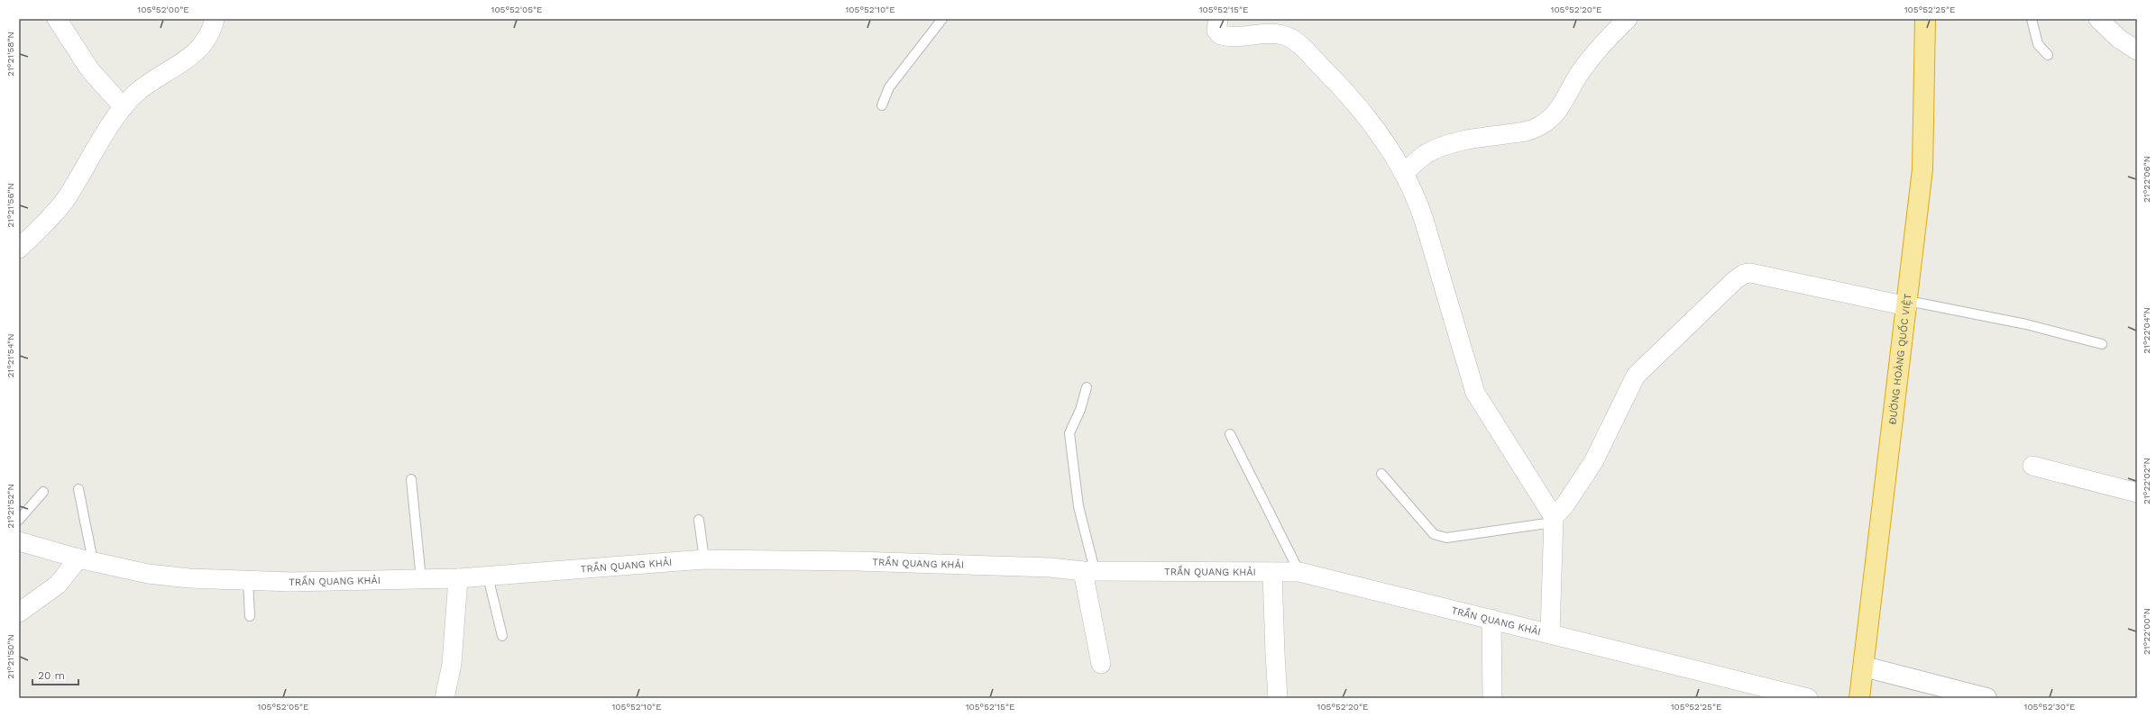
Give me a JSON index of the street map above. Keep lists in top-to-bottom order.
{
  "streets": {
    "highway": ["ĐƯỜNG HOÀNG QUỐC VIỆT"],
    "street": ["TRẦN QUANG KHẢI"]
  },
  "scale_bar": "20 m",
  "coordinates": [
    "105°52'00\"E",
    "105°52'05\"E",
    "105°52'10\"E",
    "105°52'15\"E",
    "105°52'20\"E",
    "105°52'25\"E",
    "21°21'58\"N",
    "21°22'06\"N",
    "21°21'56\"N",
    "21°22'04\"N",
    "21°21'54\"N",
    "21°22'02\"N",
    "21°21'52\"N",
    "21°22'00\"N",
    "21°21'50\"N",
    "105°52'30\"E"
  ]
}
